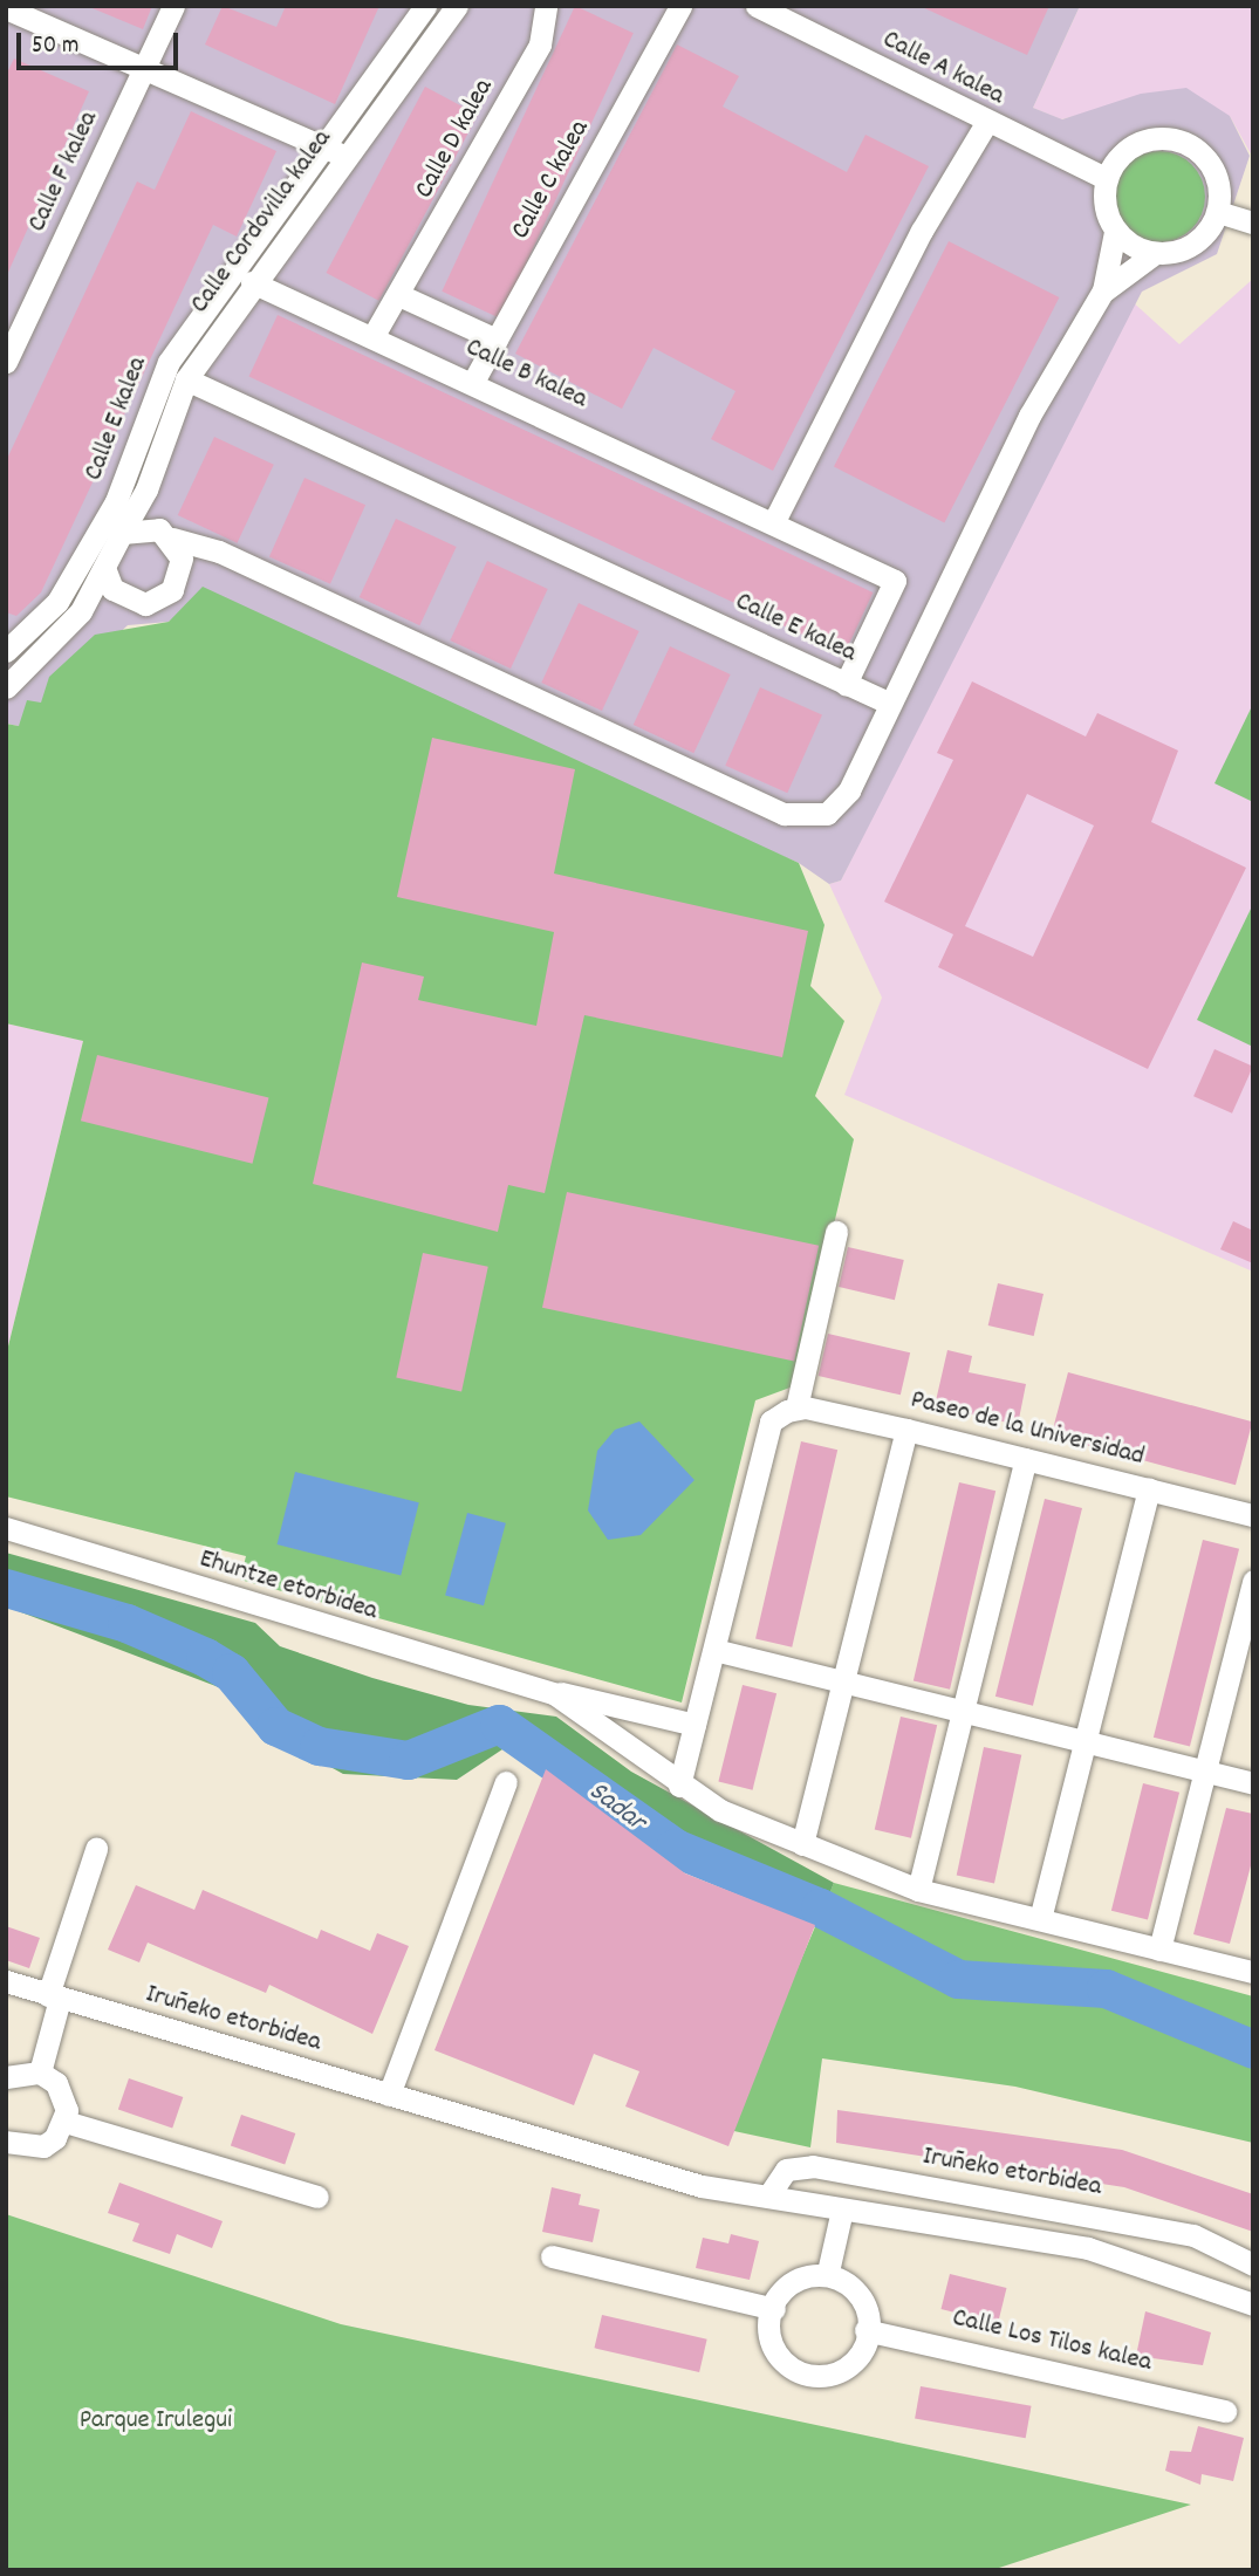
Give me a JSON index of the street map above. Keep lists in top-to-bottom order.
{
  "streets": {
    "street": [
      "Calle A kalea",
      "Calle D kalea",
      "Calle F kalea",
      "Calle C kalea",
      "Calle Cordovilla kalea",
      "Calle B kalea",
      "Calle E kalea",
      "Paseo de la Universidad",
      "Ehuntze etorbidea",
      "Iruñeko etorbidea",
      "Calle Los Tilos kalea"
    ]
  },
  "crossings": [
    ["Calle D kalea", "Calle B kalea"],
    ["Calle C kalea", "Calle B kalea"],
    ["Calle Cordovilla kalea", "Calle B kalea"],
    ["Calle Cordovilla kalea", "Calle E kalea"],
    ["Calle B kalea", "Calle E kalea"]
  ],
  "water": ["Sadar"],
  "parks": ["Parque Irulegui"],
  "scale_bar": "50 m"
}
